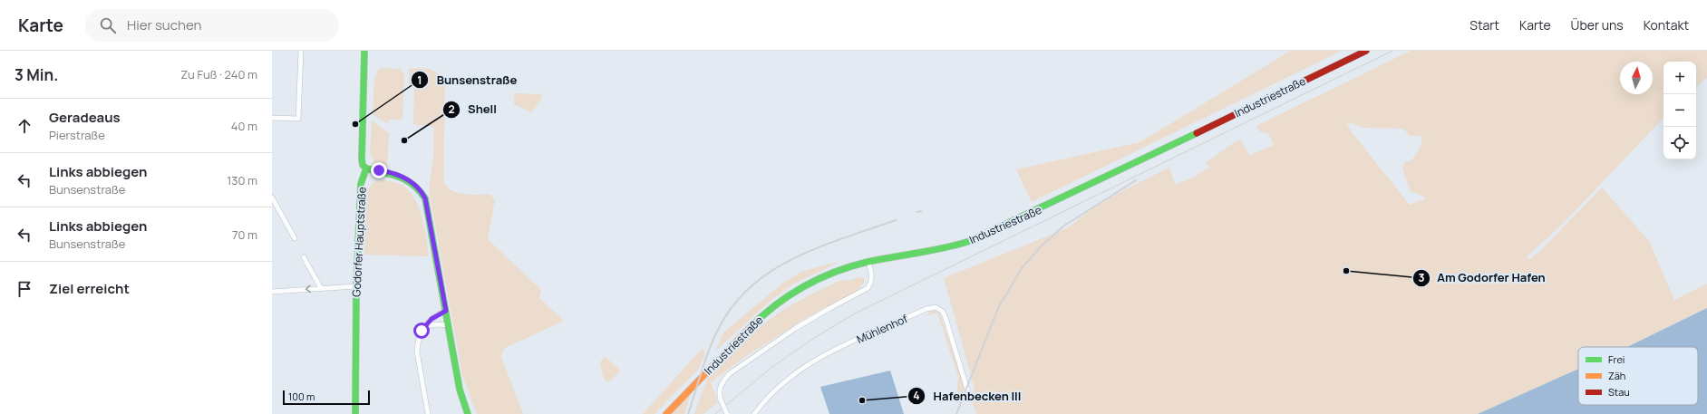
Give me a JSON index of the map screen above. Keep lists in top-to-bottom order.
{
  "streets": {
    "main road": ["Industriestraße", "Godorfer Hauptstraße"],
    "street": ["Mühlenhof"]
  },
  "places": [
    "Bunsenstraße",
    "Shell",
    "Am Godorfer Hafen",
    "Hafenbecken III"
  ],
  "legend": ["Frei", "Zäh", "Stau"],
  "scale_bar": "100 m",
  "north": "top",
  "page": {
    "header": "Karte",
    "search": "Hier suchen",
    "nav": [
      "Start",
      "Karte",
      "Über uns",
      "Kontakt"
    ],
    "heading": ["3 Min.", "Zu Fuß · 240 m"],
    "map_buttons": ["+", "−"],
    "list": [
      ["Geradeaus", "Pierstraße", "40 m"],
      ["Links abbiegen", "Bunsenstraße", "130 m"],
      ["Links abbiegen", "Bunsenstraße", "70 m"],
      "Ziel erreicht"
    ],
    "scale": "100 m"
  }
}
